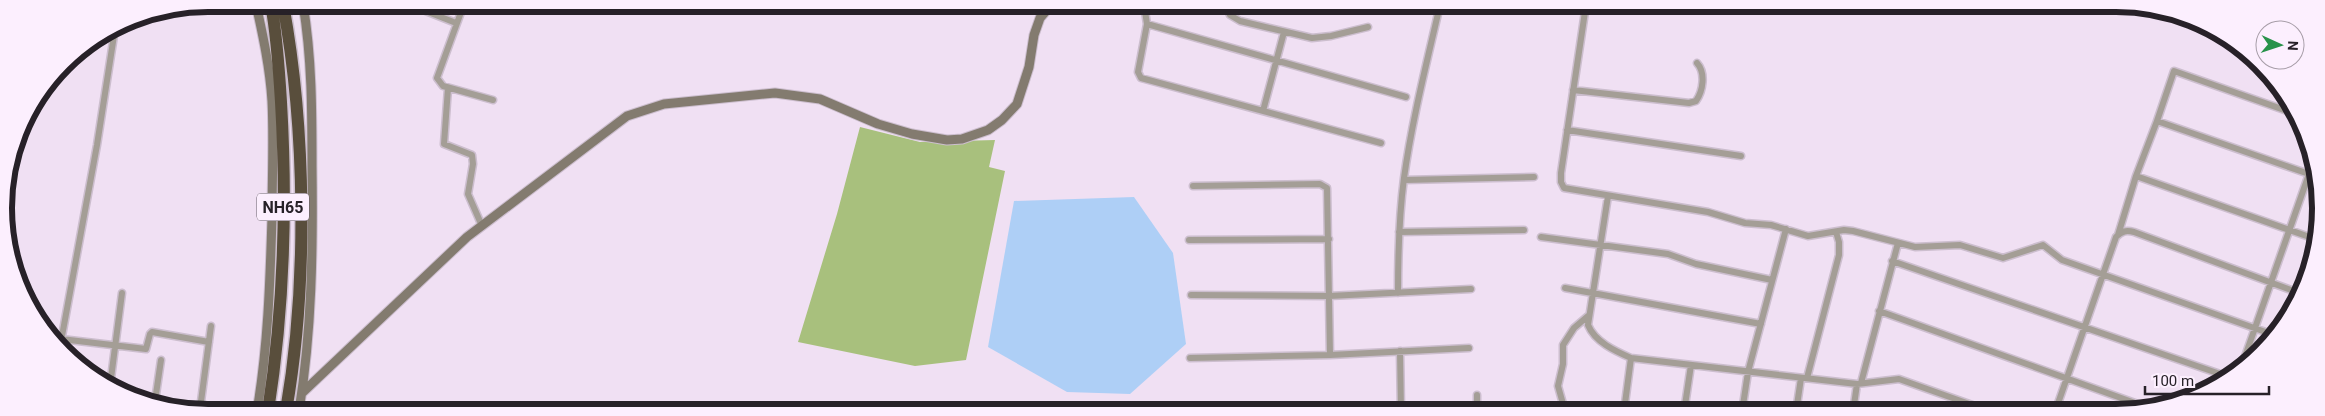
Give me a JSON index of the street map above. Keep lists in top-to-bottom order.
{
  "streets": {
    "highway": ["NH65"]
  },
  "scale_bar": "100 m",
  "north": "right"
}
